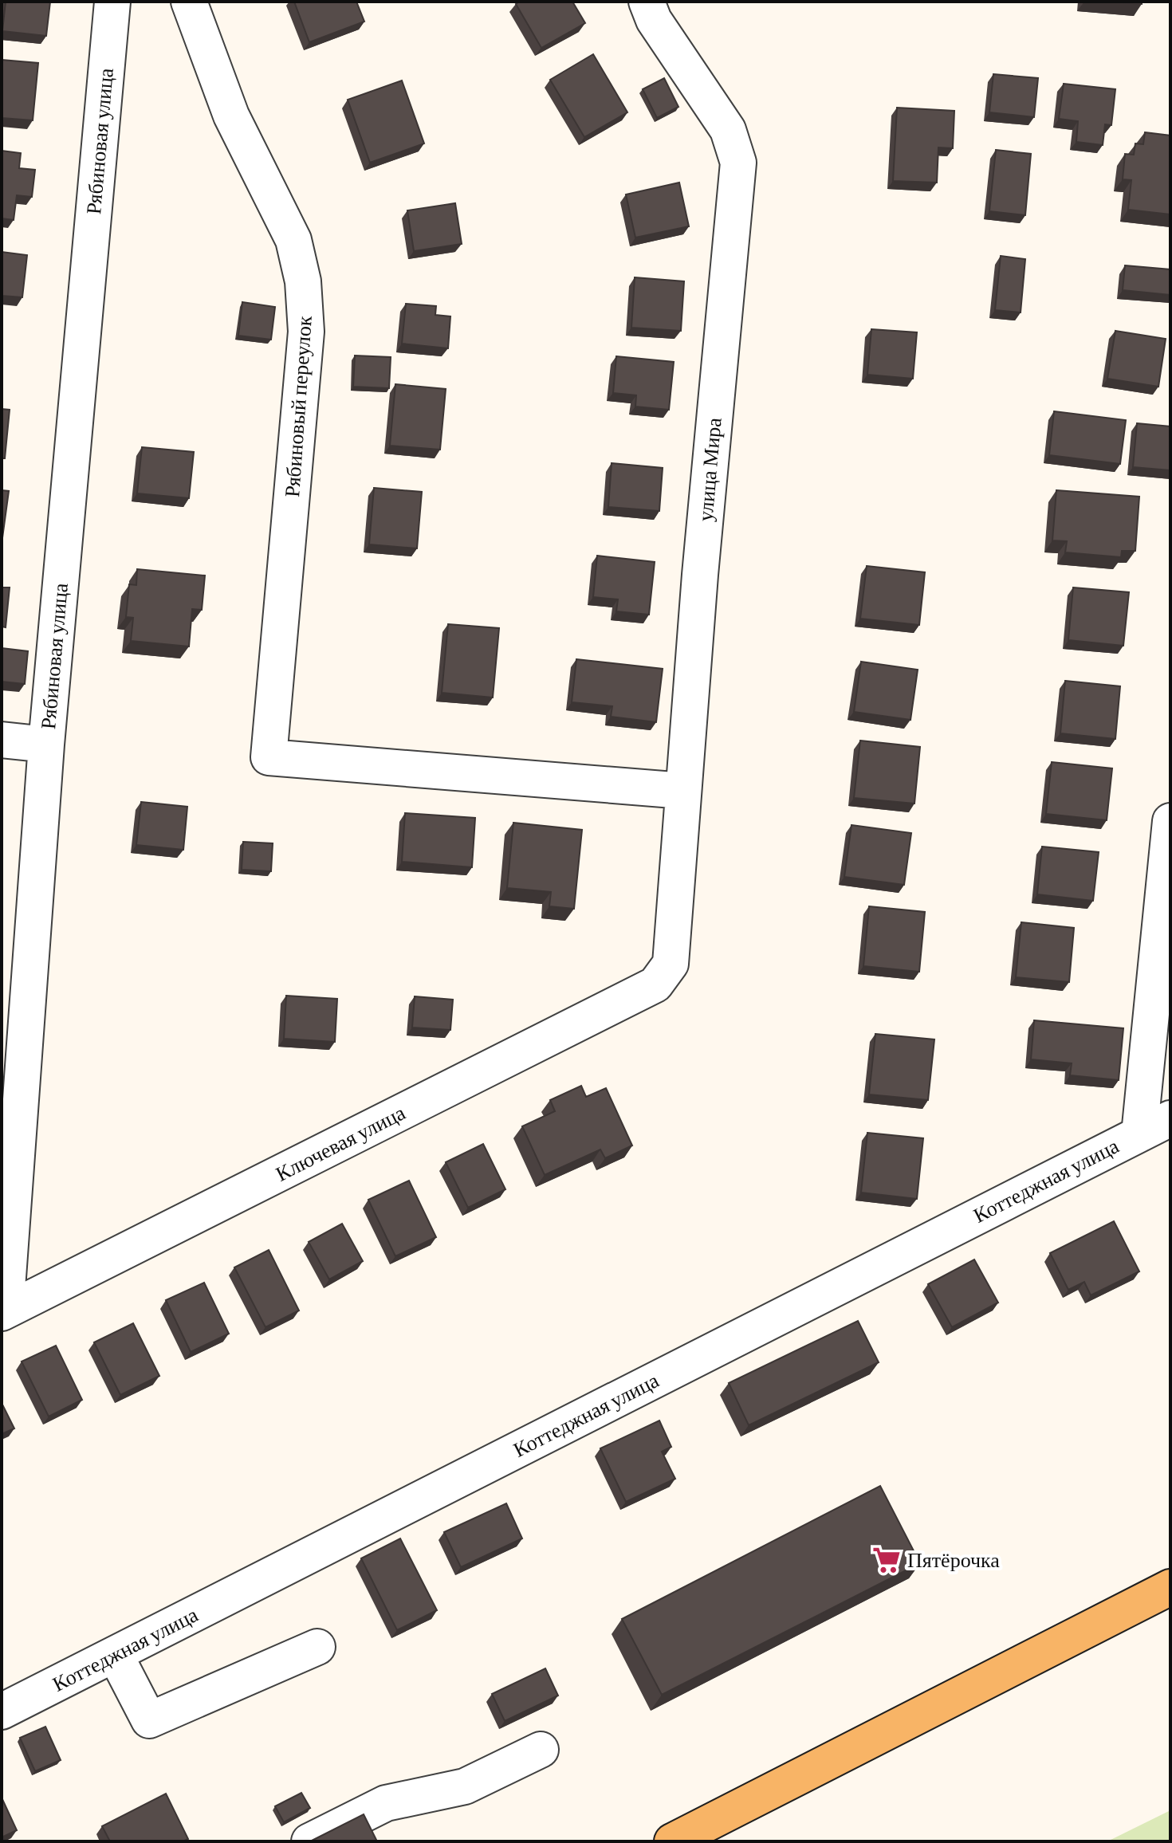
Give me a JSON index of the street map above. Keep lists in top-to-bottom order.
{
  "streets": {
    "street": [
      "Рябиновая улица",
      "Рябиновый переулок",
      "улица Мира",
      "Ключевая улица",
      "Коттеджная улица"
    ]
  },
  "crossings": [
    ["Рябиновая улица", "Ключевая улица"],
    ["Рябиновый переулок", "улица Мира"],
    ["улица Мира", "Ключевая улица"]
  ],
  "places": {
    "supermarket": ["Пятёрочка"]
  }
}
